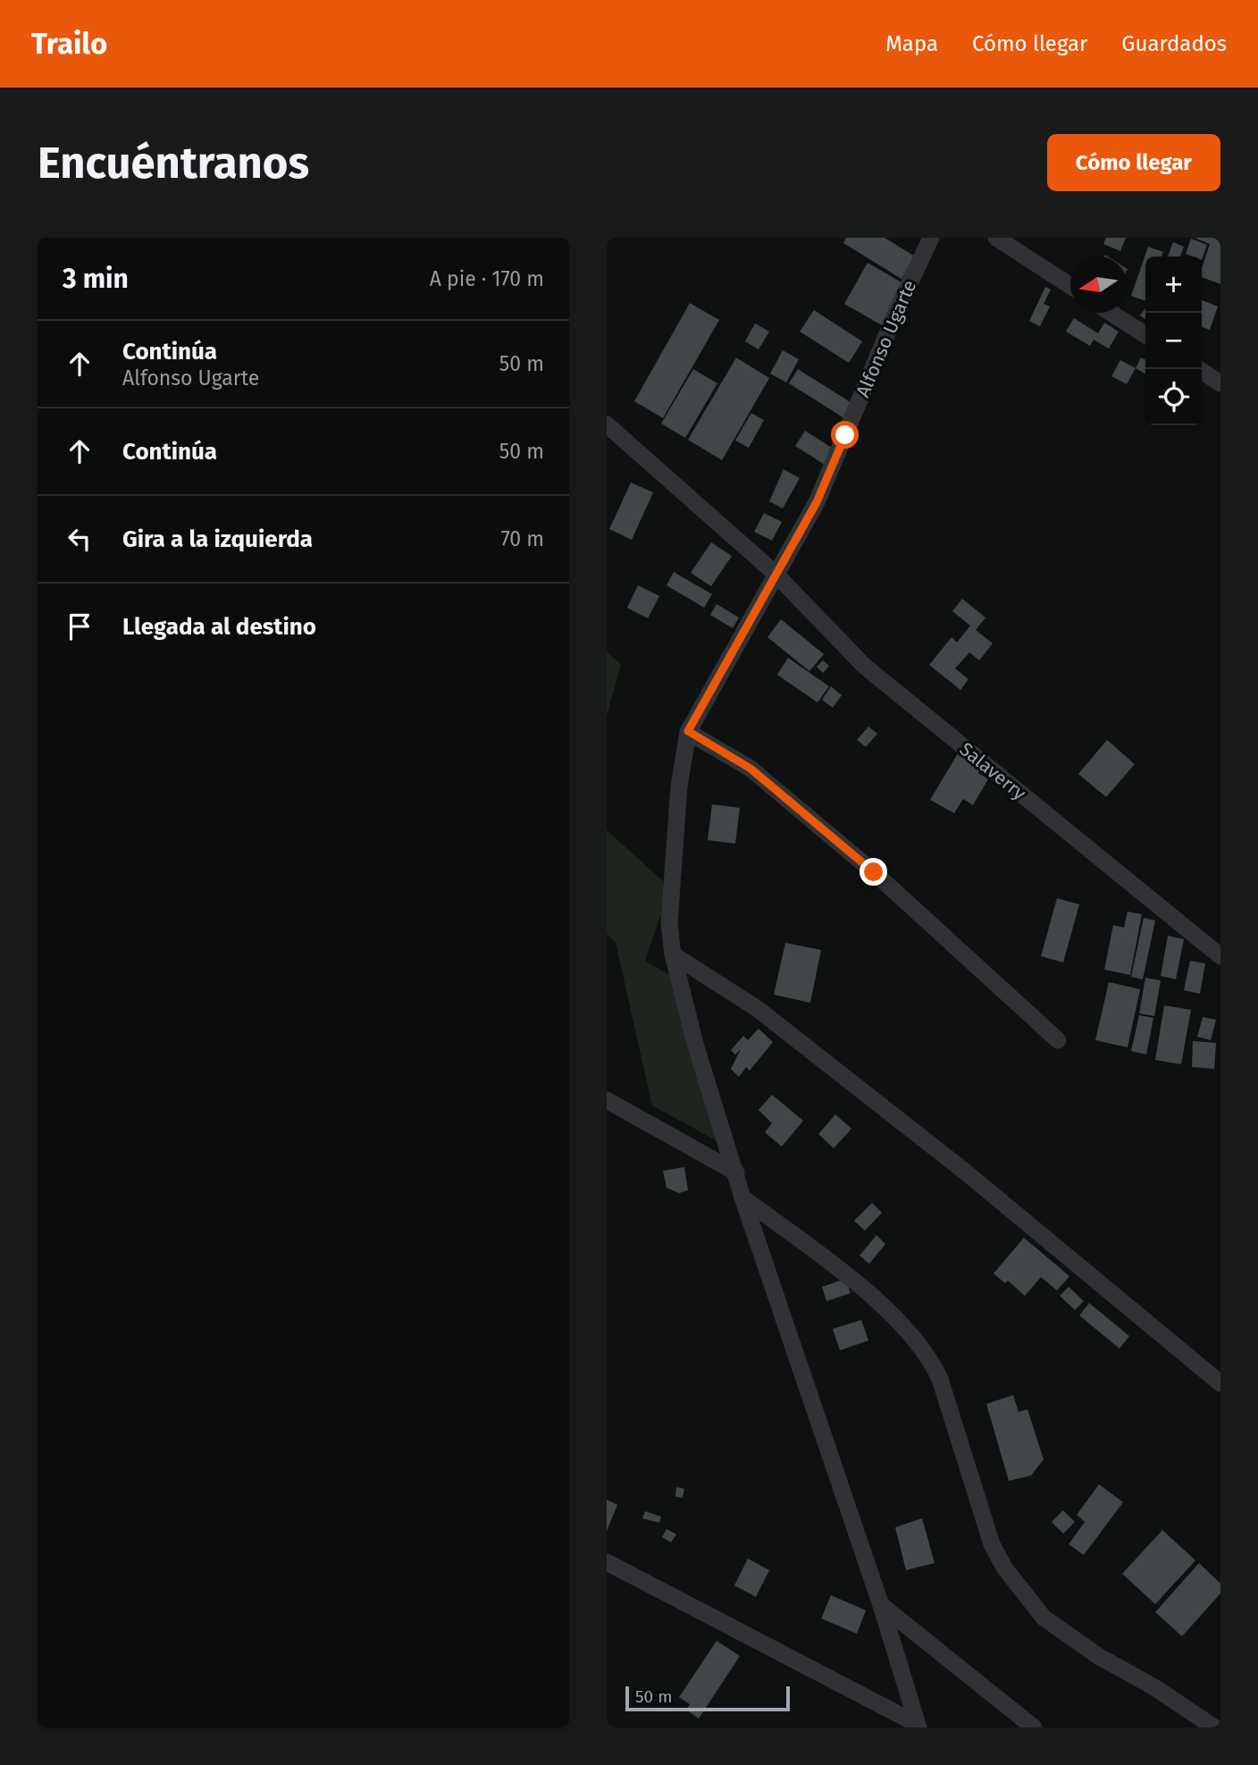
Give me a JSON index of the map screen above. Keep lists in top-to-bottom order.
{
  "streets": {
    "street": ["Alfonso Ugarte", "Salaverry"]
  },
  "crossings": [
    ["Alfonso Ugarte", "Salaverry"]
  ],
  "scale_bar": "50 m",
  "north": "left",
  "page": {
    "header": "Trailo",
    "nav": ["Mapa", "Cómo llegar", "Guardados"],
    "buttons": "Cómo llegar",
    "title": "Encuéntranos",
    "heading": ["3 min", "A pie · 170 m"],
    "map_buttons": ["+", "−"],
    "list": [
      ["Continúa", "Alfonso Ugarte", "50 m"],
      ["Continúa", "50 m"],
      ["Gira a la izquierda", "70 m"],
      "Llegada al destino"
    ],
    "scale": "50 m"
  }
}
